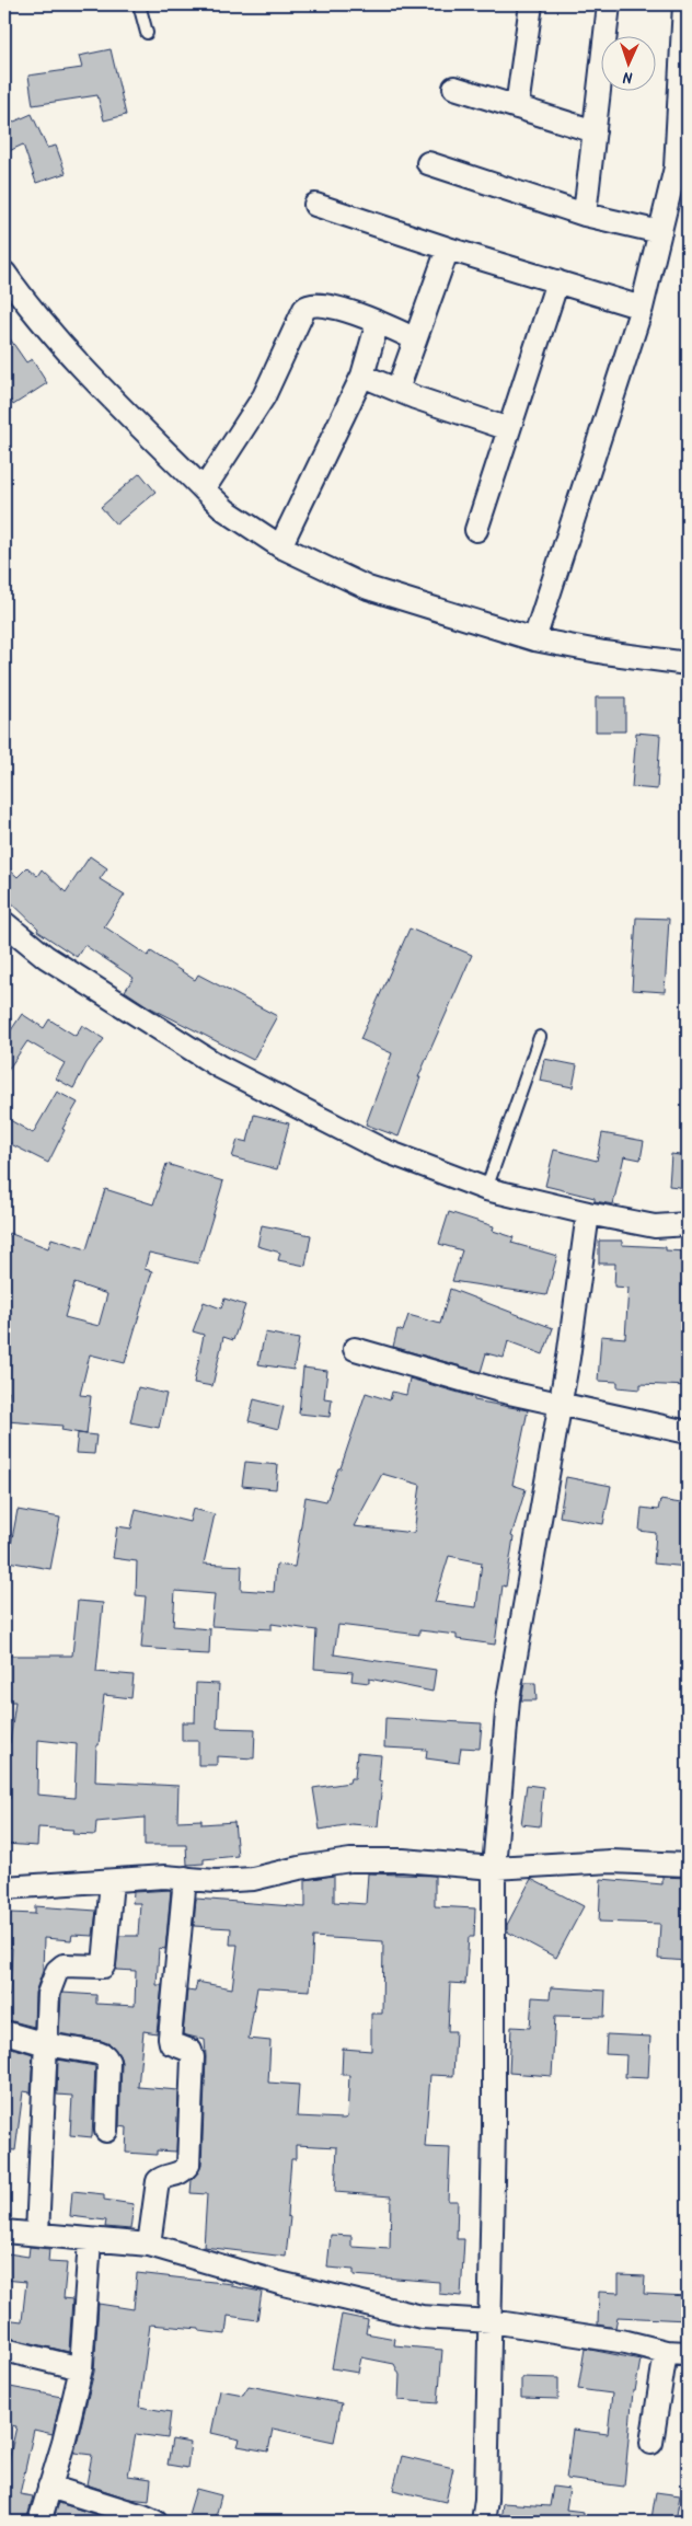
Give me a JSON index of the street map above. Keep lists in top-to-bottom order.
{
  "north": "bottom"
}
